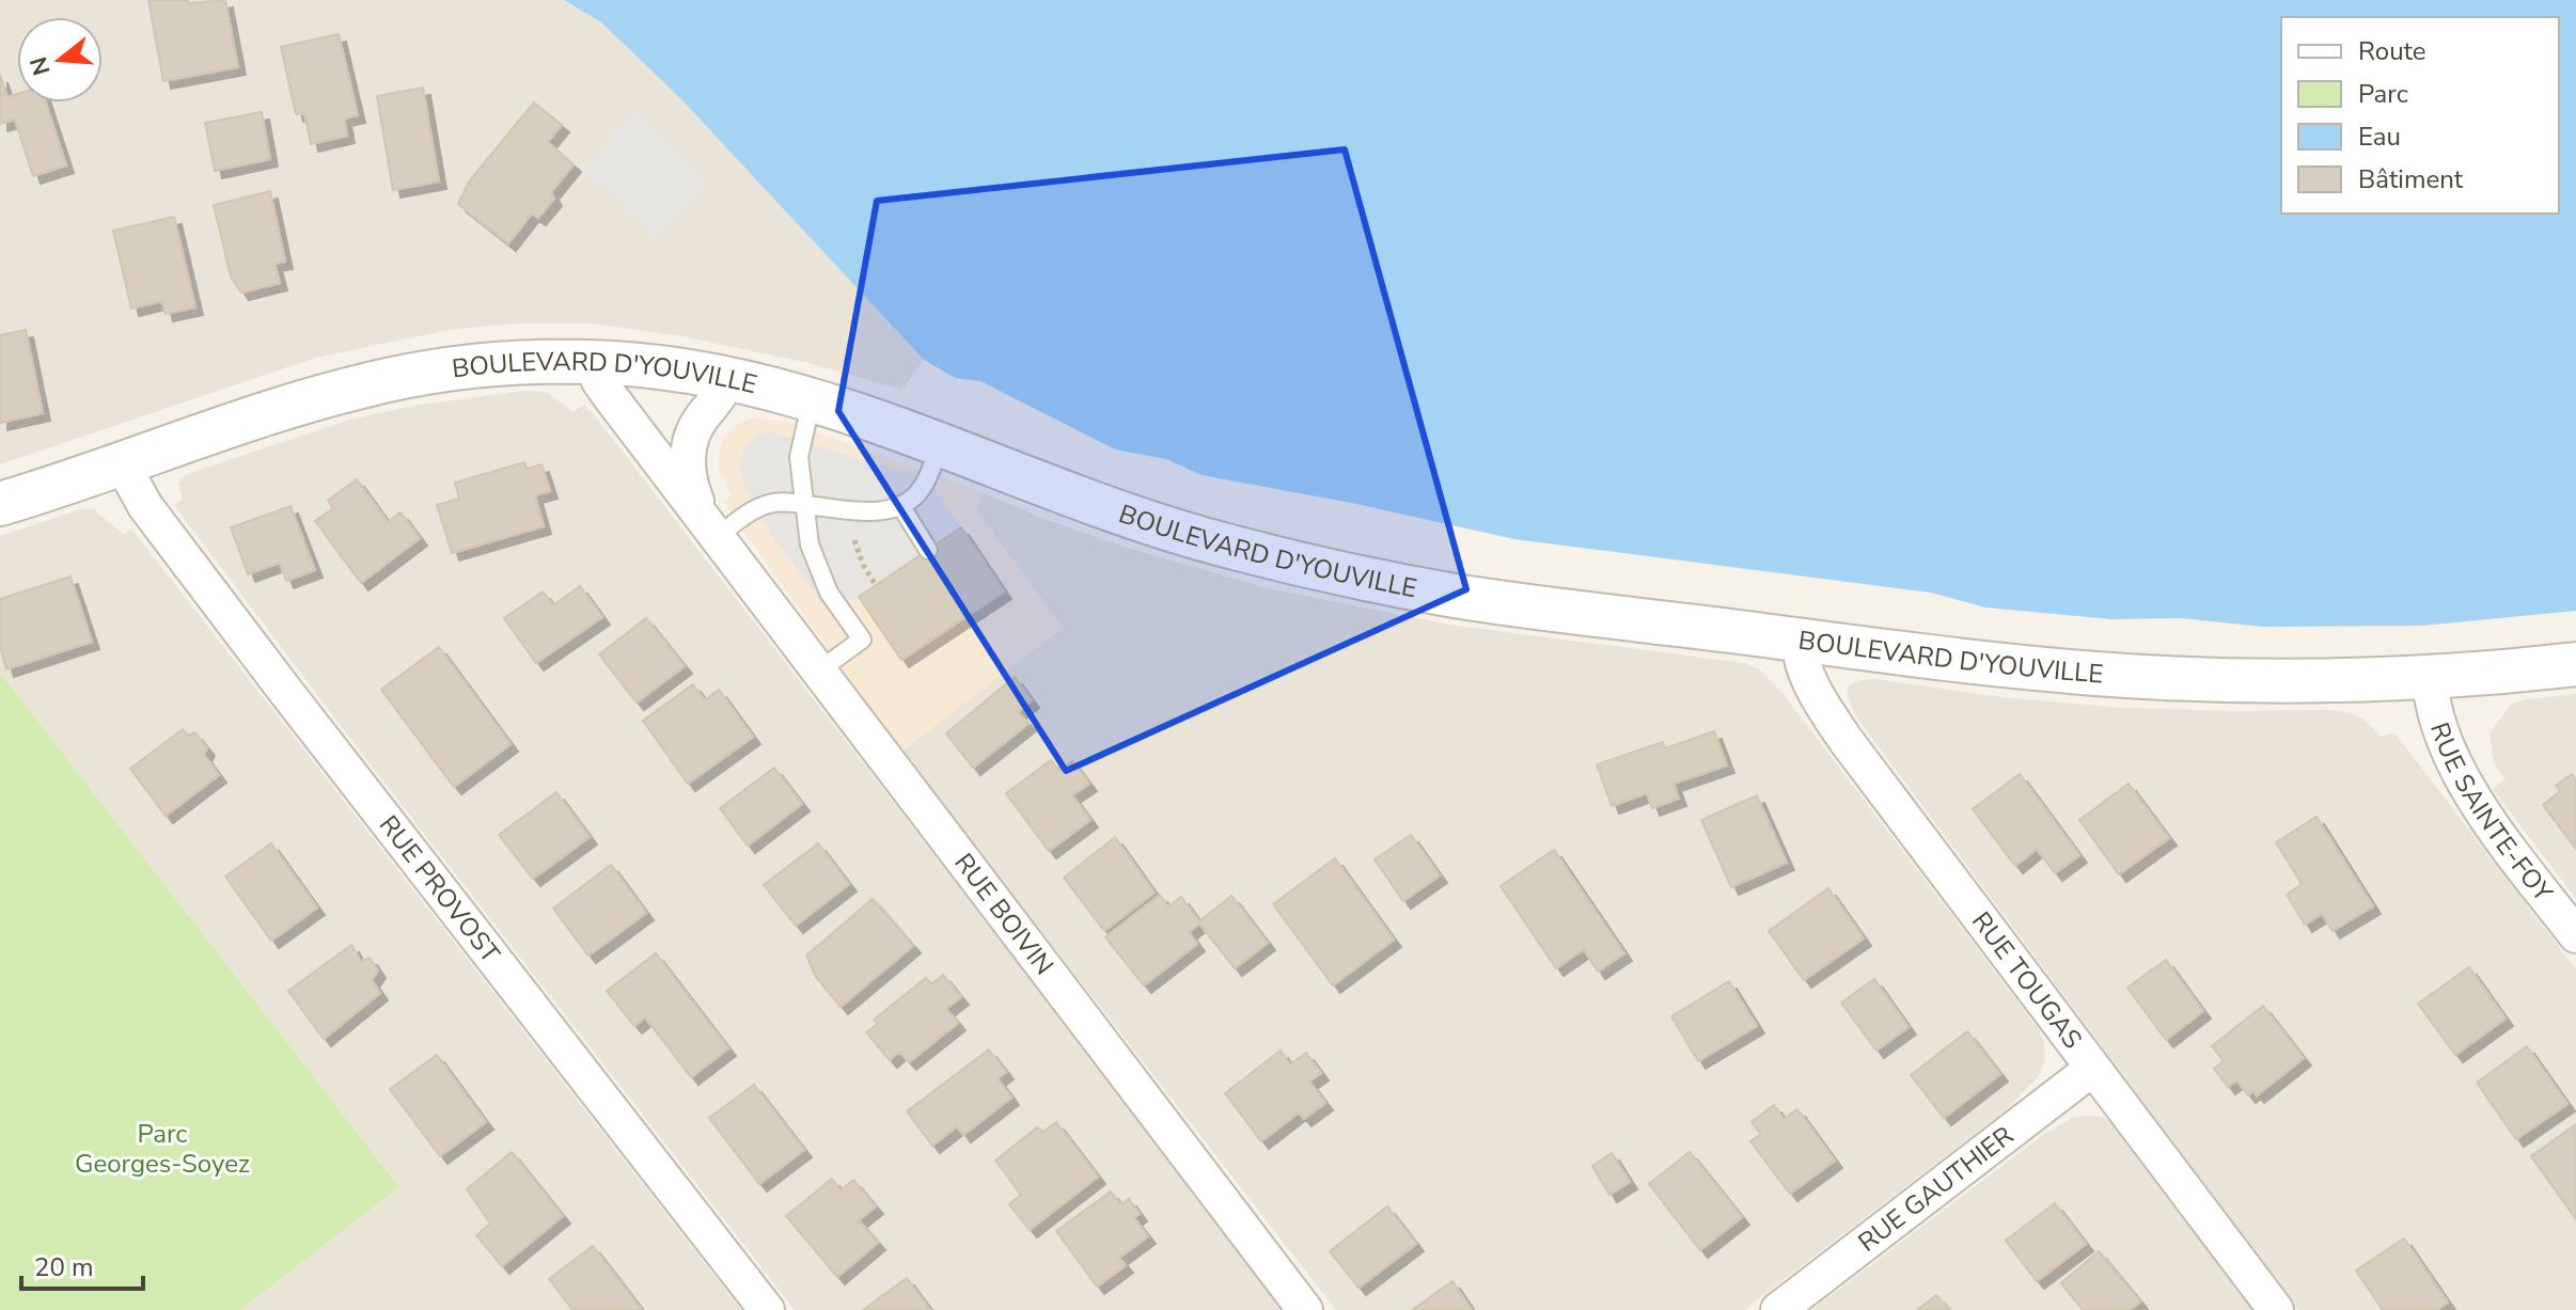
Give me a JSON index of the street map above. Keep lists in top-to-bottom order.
{
  "streets": {
    "street": [
      "BOULEVARD D'YOUVILLE",
      "RUE SAINTE-FOY",
      "RUE PROVOST",
      "RUE BOIVIN",
      "RUE TOUGAS",
      "RUE GAUTHIER"
    ]
  },
  "crossings": [
    ["BOULEVARD D'YOUVILLE", "RUE SAINTE-FOY"],
    ["BOULEVARD D'YOUVILLE", "RUE PROVOST"],
    ["BOULEVARD D'YOUVILLE", "RUE BOIVIN"],
    ["BOULEVARD D'YOUVILLE", "RUE TOUGAS"],
    ["RUE TOUGAS", "RUE GAUTHIER"]
  ],
  "parks": ["Parc Georges-Soyez"],
  "legend": [
    "Route",
    "Parc",
    "Eau",
    "Bâtiment"
  ],
  "scale_bar": "20 m",
  "north": "left"
}
